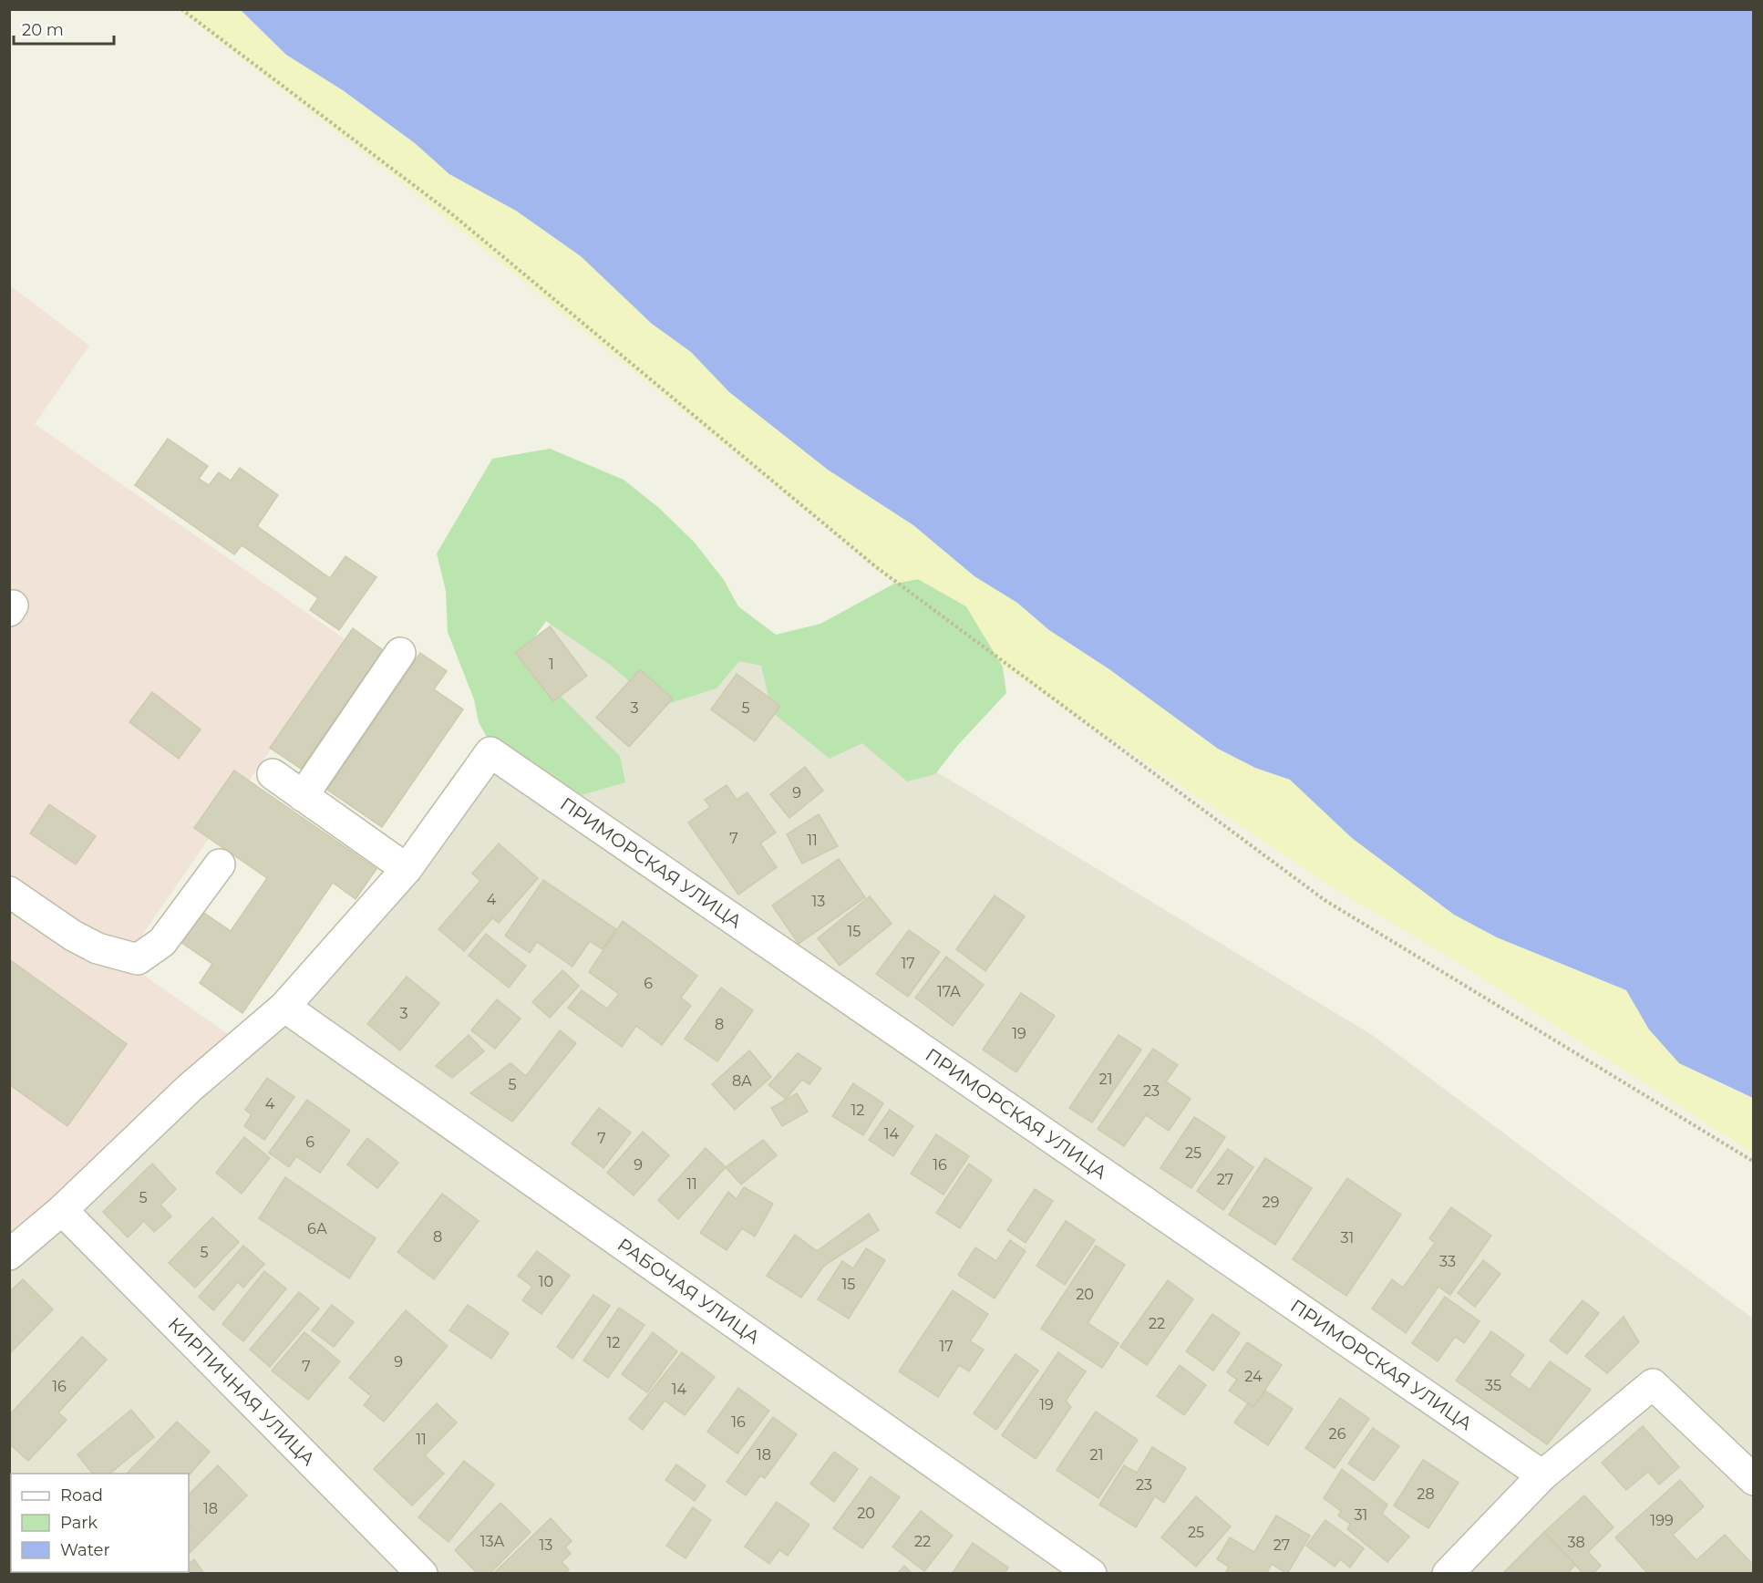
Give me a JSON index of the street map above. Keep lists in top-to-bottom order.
{
  "streets": {
    "street": ["ПРИМОРСКАЯ УЛИЦА", "РАБОЧАЯ УЛИЦА", "КИРПИЧНАЯ УЛИЦА"]
  },
  "house_numbers": [
    "1",
    "3",
    "5",
    "9",
    "7",
    "11",
    "4",
    "13",
    "15",
    "17",
    "6",
    "17А",
    "3",
    "8",
    "19",
    "21",
    "8А",
    "5",
    "23",
    "4",
    "12",
    "14",
    "7",
    "6",
    "25",
    "9",
    "16",
    "27",
    "11",
    "5",
    "29",
    "6А",
    "8",
    "31",
    "5",
    "33",
    "10",
    "15",
    "20",
    "22",
    "12",
    "17",
    "9",
    "7",
    "24",
    "35",
    "16",
    "14",
    "19",
    "16",
    "26",
    "11",
    "18",
    "21",
    "23",
    "28",
    "18",
    "20",
    "31",
    "199",
    "25",
    "13А",
    "22",
    "38",
    "13",
    "27"
  ],
  "legend": ["Road", "Park", "Water"],
  "scale_bar": "20 m"
}
